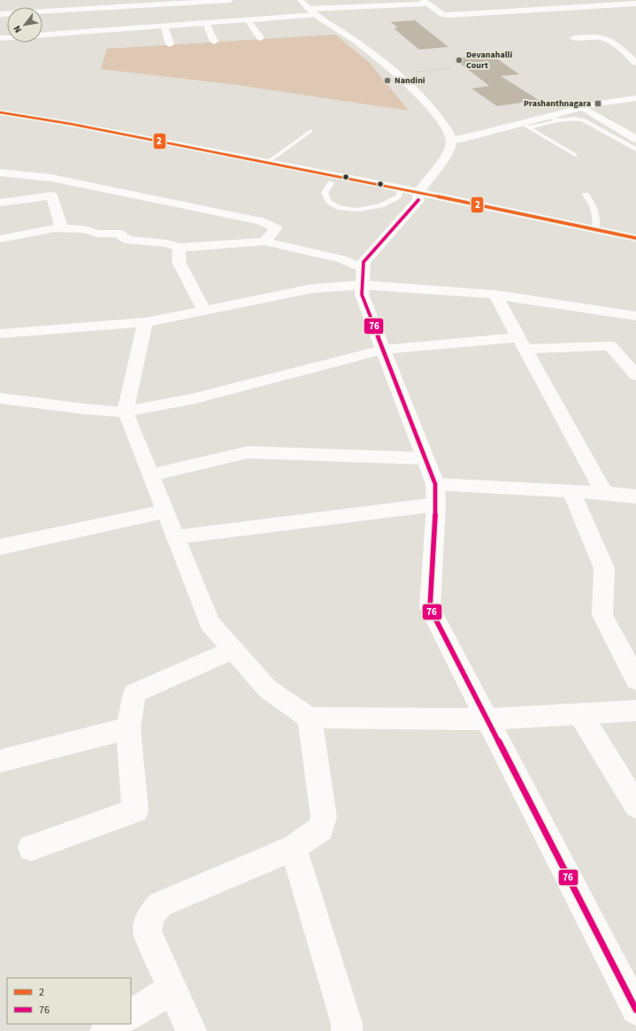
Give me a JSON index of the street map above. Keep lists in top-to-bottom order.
{
  "places": {
    "other": ["Devanahalli Court", "Nandini"],
    "transit": ["Prashanthnagara"]
  },
  "lines": ["transit line 2", "transit line 76"],
  "legend": ["2", "76"],
  "north": "bottom left"
}
